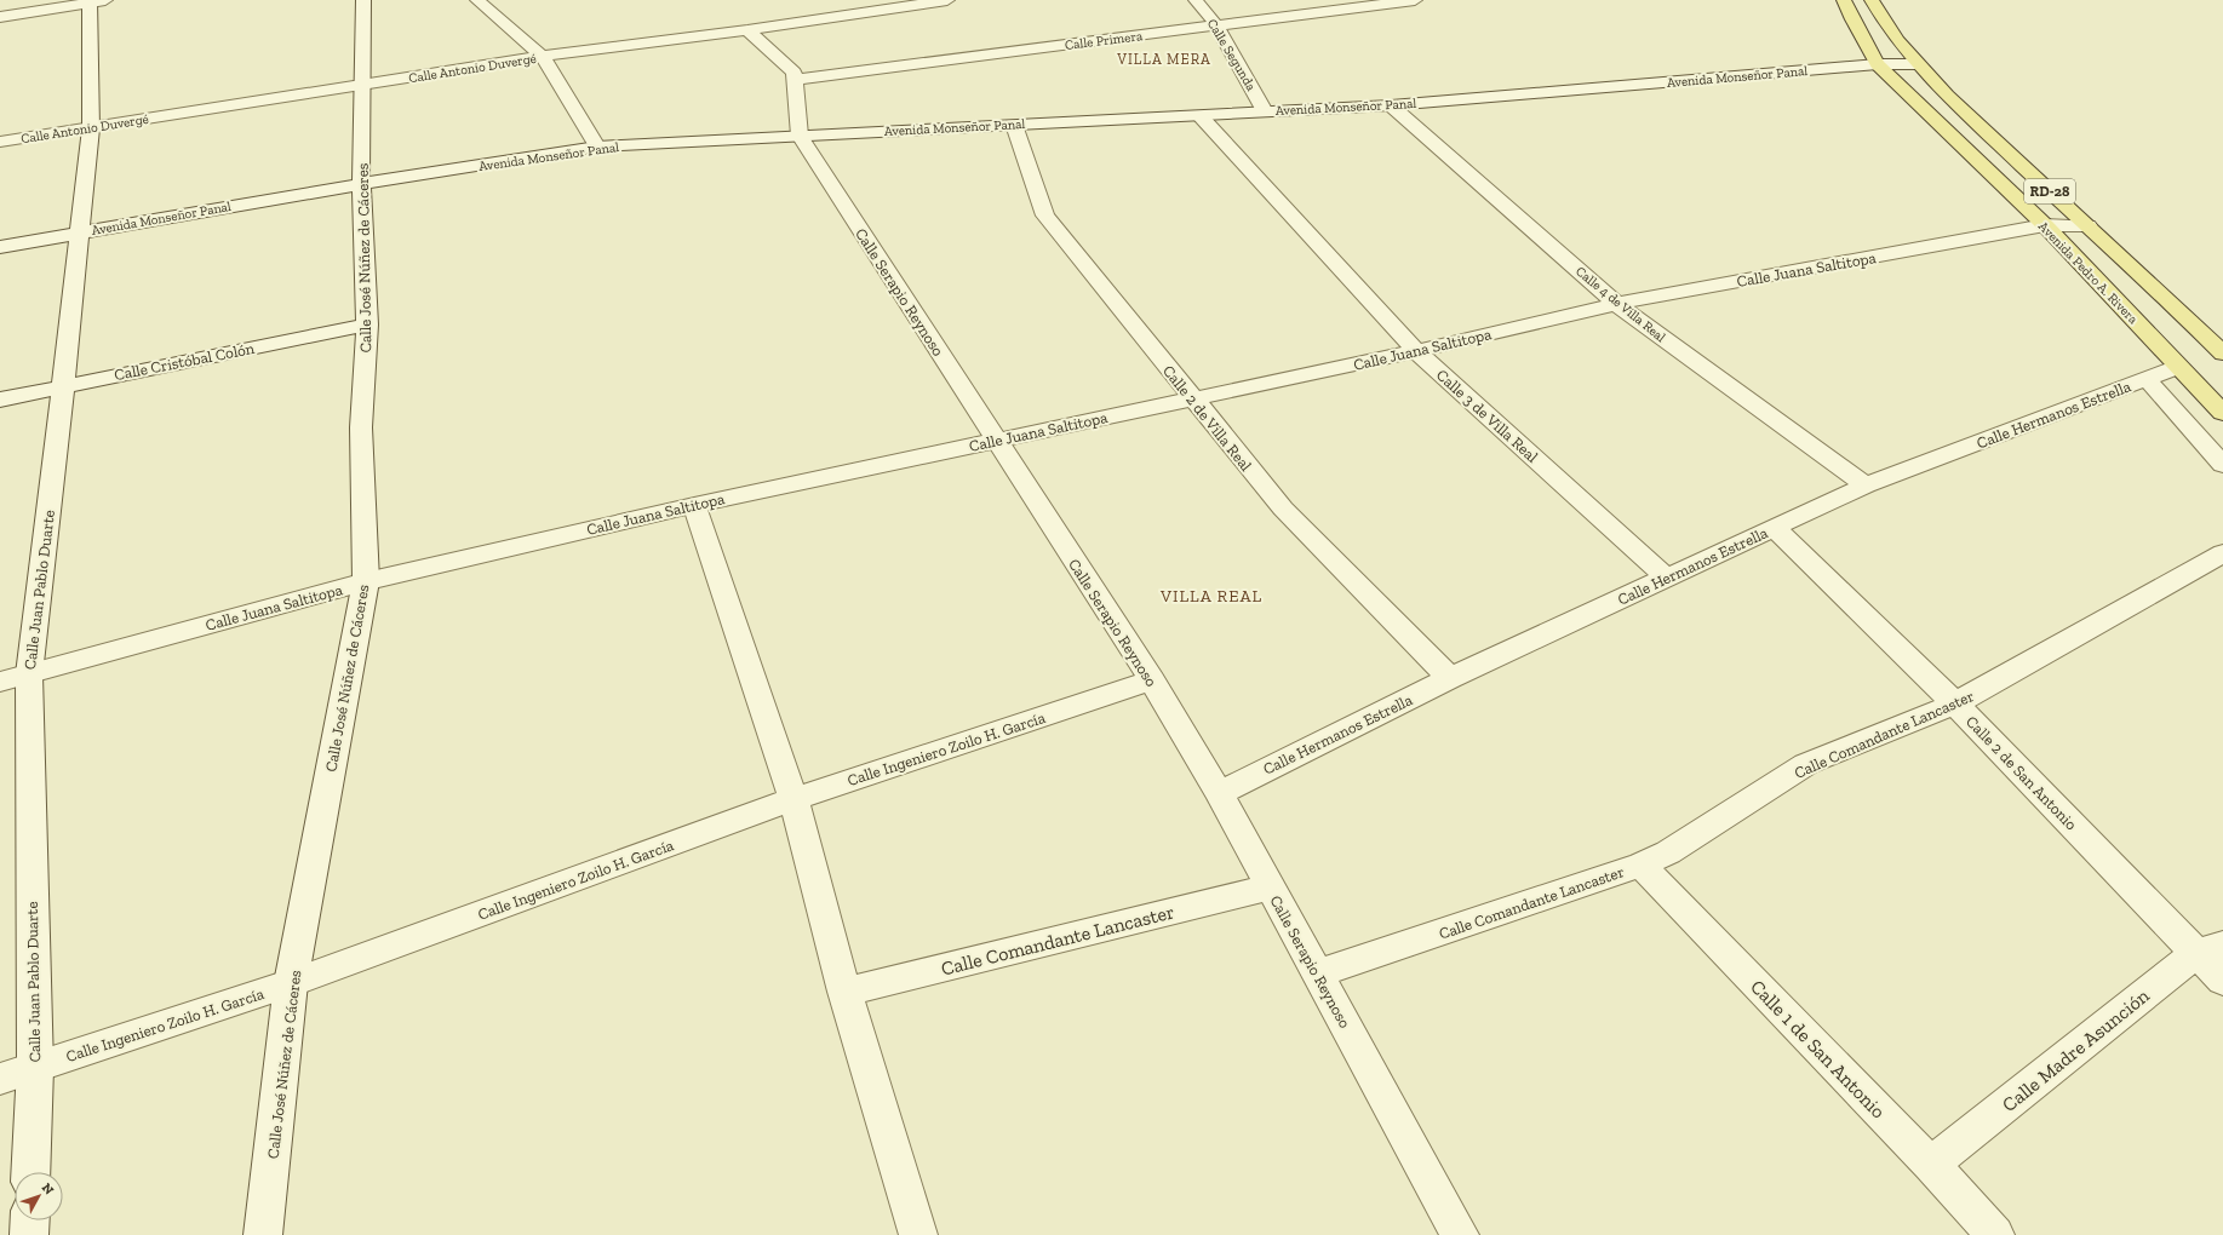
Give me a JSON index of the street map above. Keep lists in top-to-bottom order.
{
  "streets": {
    "main road": ["RD-28", "Avenida Pedro A. Rivera"],
    "street": [
      "Calle Primera",
      "Calle Segunda",
      "Calle Antonio Duvergé",
      "Avenida Monseñor Panal",
      "Calle José Núñez de Cáceres",
      "Calle Juana Saltitopa",
      "Calle Serapio Reynoso",
      "Calle 4 de Villa Real",
      "Calle Cristóbal Colón",
      "Calle Hermanos Estrella",
      "Calle 3 de Villa Real",
      "Calle 2 de Villa Real",
      "Calle Juan Pablo Duarte",
      "Calle Comandante Lancaster",
      "Calle Ingeniero Zoilo H. García",
      "Calle 2 de San Antonio",
      "Calle 1 de San Antonio",
      "Calle Madre Asunción"
    ]
  },
  "crossings": [
    ["Calle Primera", "Calle Segunda"],
    ["Calle Primera", "Calle Serapio Reynoso"],
    ["Calle Segunda", "Avenida Monseñor Panal"],
    ["Calle Antonio Duvergé", "Calle José Núñez de Cáceres"],
    ["Calle Antonio Duvergé", "Calle Juan Pablo Duarte"],
    ["Avenida Monseñor Panal", "Calle José Núñez de Cáceres"],
    ["Avenida Monseñor Panal", "Avenida Pedro A. Rivera"],
    ["Avenida Monseñor Panal", "Calle Serapio Reynoso"],
    ["Avenida Monseñor Panal", "Calle 4 de Villa Real"],
    ["Avenida Monseñor Panal", "Calle 3 de Villa Real"],
    ["Avenida Monseñor Panal", "Calle 2 de Villa Real"],
    ["Avenida Monseñor Panal", "Calle Juan Pablo Duarte"],
    ["Calle José Núñez de Cáceres", "Calle Juana Saltitopa"],
    ["Calle José Núñez de Cáceres", "Calle Cristóbal Colón"],
    ["Calle José Núñez de Cáceres", "Calle Ingeniero Zoilo H. García"],
    ["Calle Juana Saltitopa", "Avenida Pedro A. Rivera"],
    ["Calle Juana Saltitopa", "Calle Serapio Reynoso"],
    ["Calle Juana Saltitopa", "Calle 4 de Villa Real"],
    ["Calle Juana Saltitopa", "Calle 3 de Villa Real"],
    ["Calle Juana Saltitopa", "Calle 2 de Villa Real"],
    ["Calle Juana Saltitopa", "Calle Juan Pablo Duarte"],
    ["Avenida Pedro A. Rivera", "Calle Hermanos Estrella"],
    ["Calle Serapio Reynoso", "Calle Hermanos Estrella"],
    ["Calle Serapio Reynoso", "Calle Comandante Lancaster"],
    ["Calle Serapio Reynoso", "Calle Ingeniero Zoilo H. García"],
    ["Calle 4 de Villa Real", "Calle Hermanos Estrella"],
    ["Calle Cristóbal Colón", "Calle Juan Pablo Duarte"],
    ["Calle Hermanos Estrella", "Calle 3 de Villa Real"],
    ["Calle Hermanos Estrella", "Calle 2 de Villa Real"],
    ["Calle Hermanos Estrella", "Calle 2 de San Antonio"],
    ["Calle Juan Pablo Duarte", "Calle Ingeniero Zoilo H. García"],
    ["Calle Comandante Lancaster", "Calle 2 de San Antonio"],
    ["Calle Comandante Lancaster", "Calle 1 de San Antonio"],
    ["Calle 2 de San Antonio", "Calle Madre Asunción"],
    ["Calle 1 de San Antonio", "Calle Madre Asunción"]
  ],
  "districts": ["VILLA MERA", "VILLA REAL"],
  "north": "top right"
}
